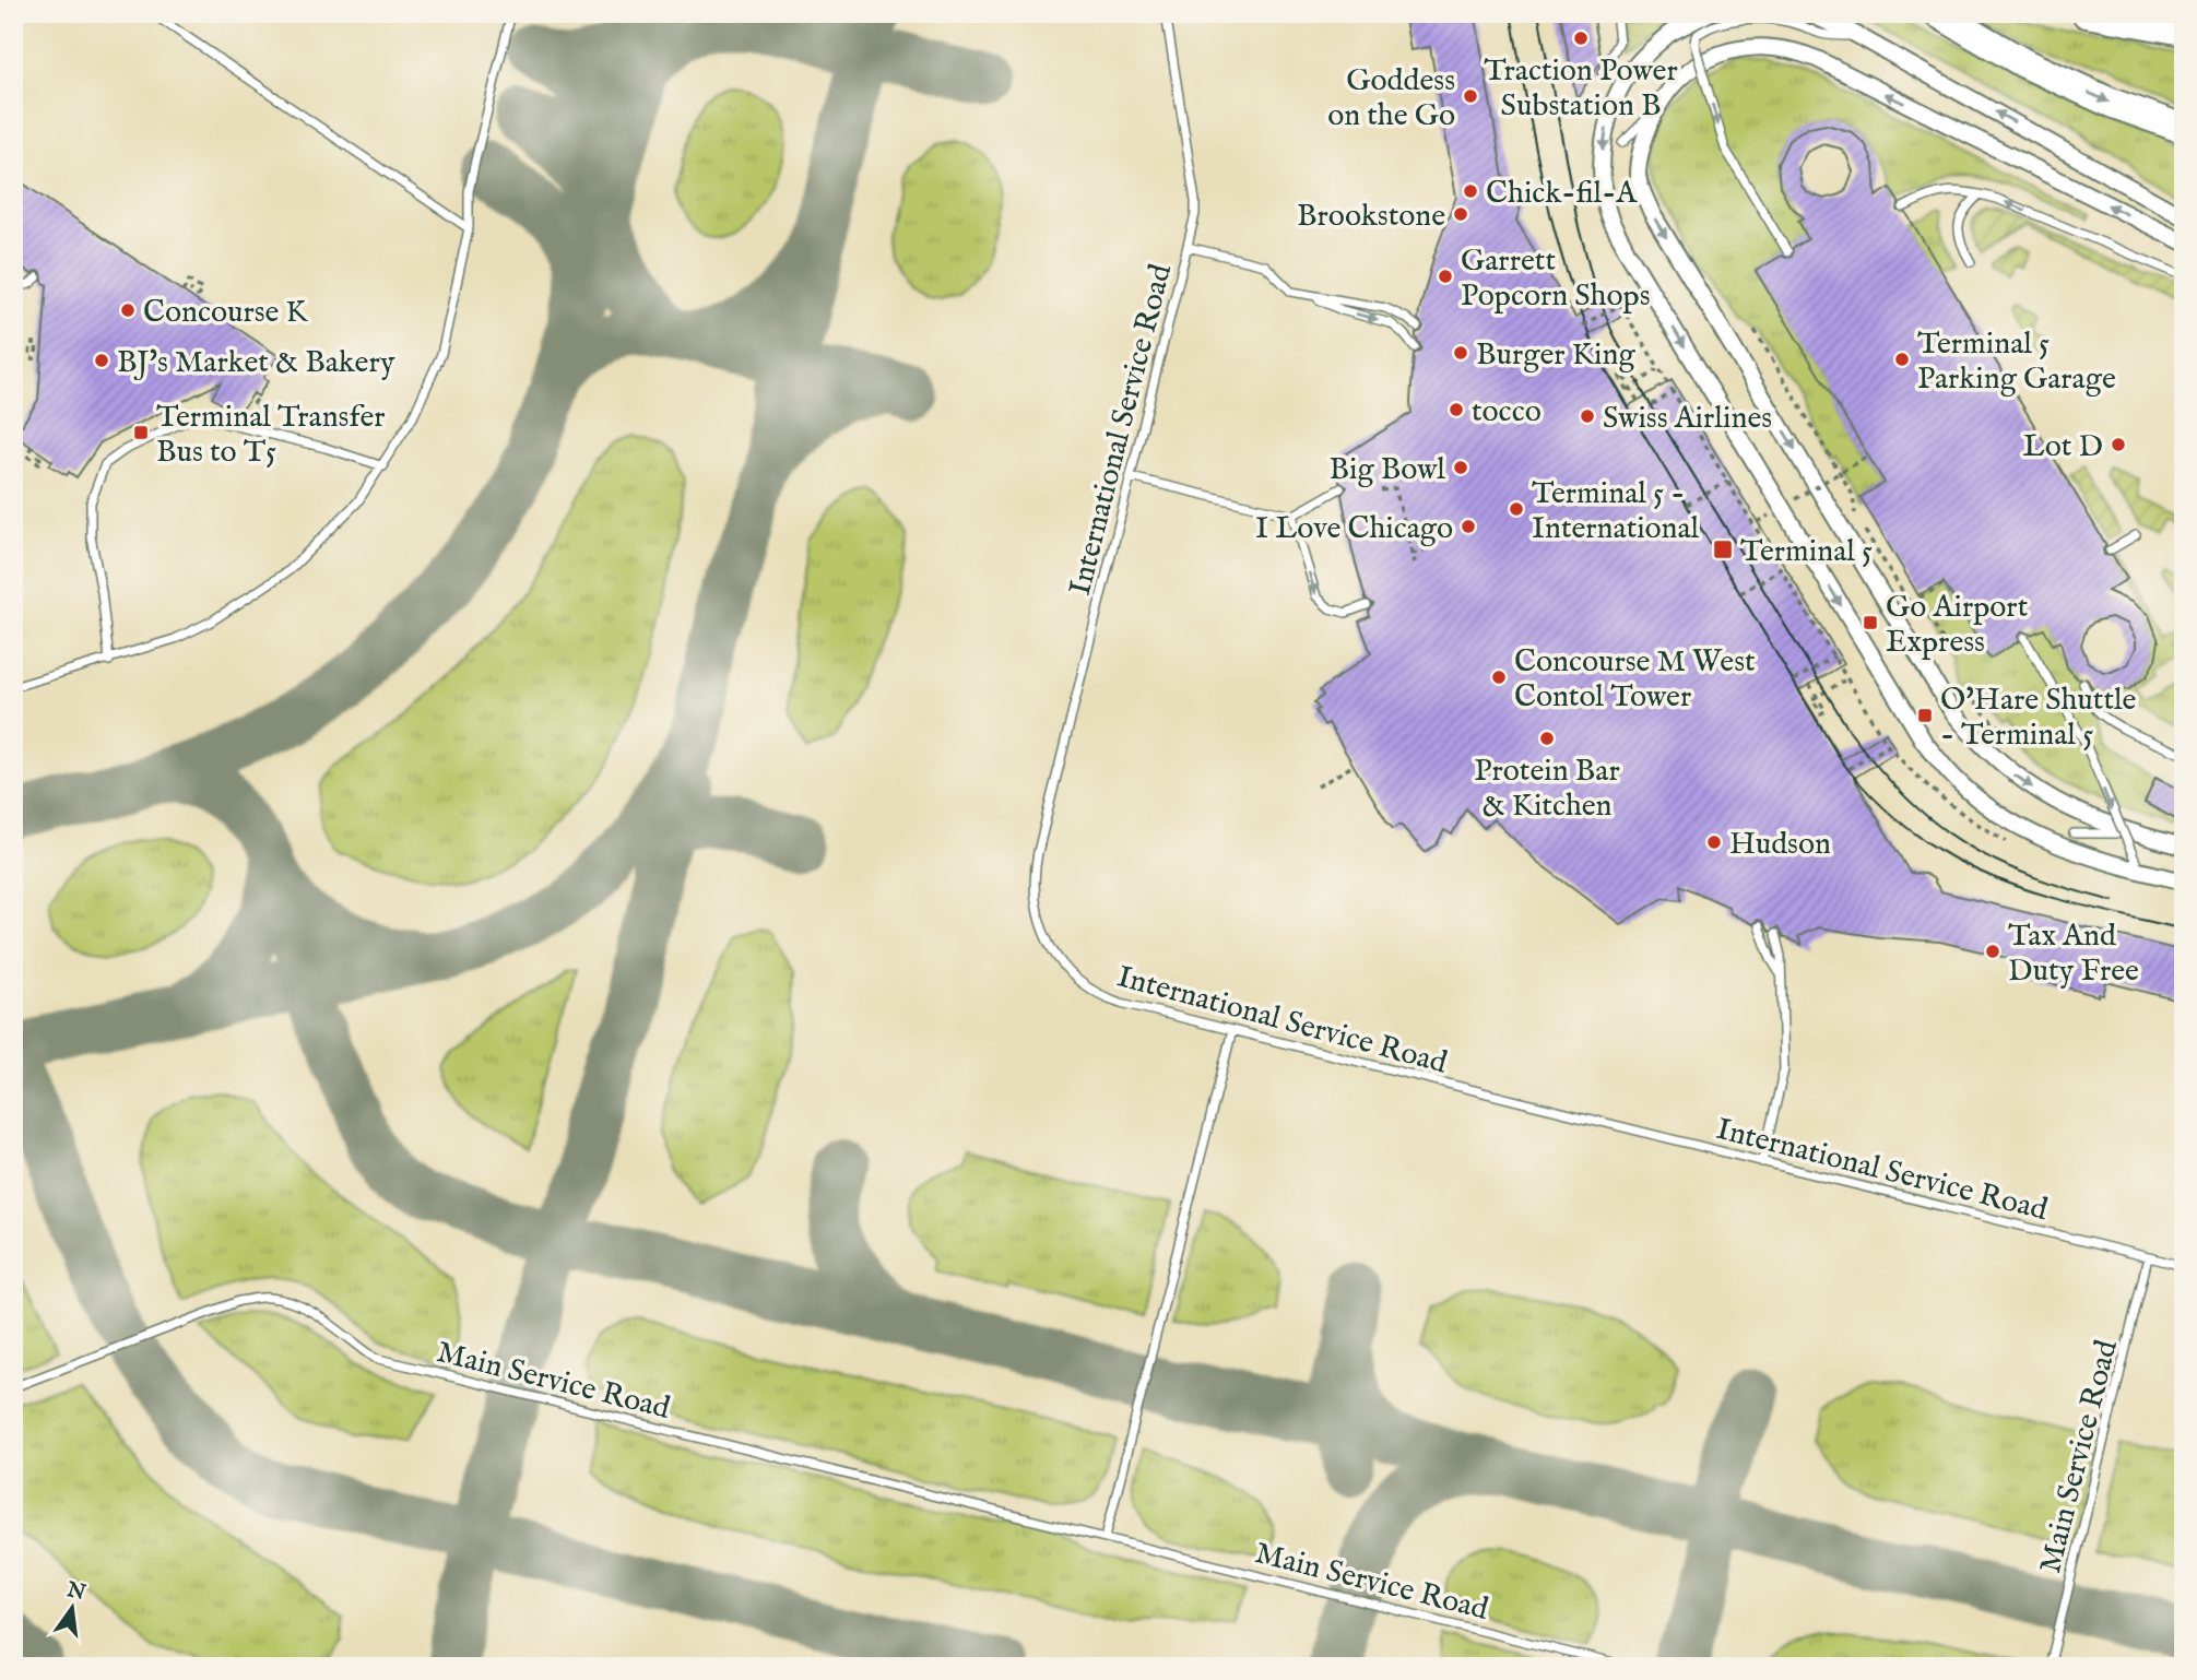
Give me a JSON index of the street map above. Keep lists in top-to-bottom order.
{
  "streets": {
    "lane": ["International Service Road", "Main Service Road"]
  },
  "crossings": [
    ["International Service Road", "Main Service Road"]
  ],
  "places": {
    "other": [
      "Traction Power Substation B",
      "Goddess on the Go",
      "Chick-fil-A",
      "Brookstone",
      "Garrett Popcorn Shops",
      "Concourse K",
      "Burger King",
      "Terminal 5 Parking Garage",
      "BJ's Market & Bakery",
      "tocco",
      "Swiss Airlines",
      "Lot D",
      "Big Bowl",
      "Terminal 5 - International",
      "I Love Chicago",
      "Concourse M West Contol Tower",
      "Protein Bar & Kitchen",
      "Hudson",
      "Tax And Duty Free"
    ],
    "transit": [
      "Terminal Transfer Bus to T5",
      "Terminal 5",
      "Go Airport Express",
      "O'Hare Shuttle - Terminal 5"
    ]
  },
  "north": "top"
}
